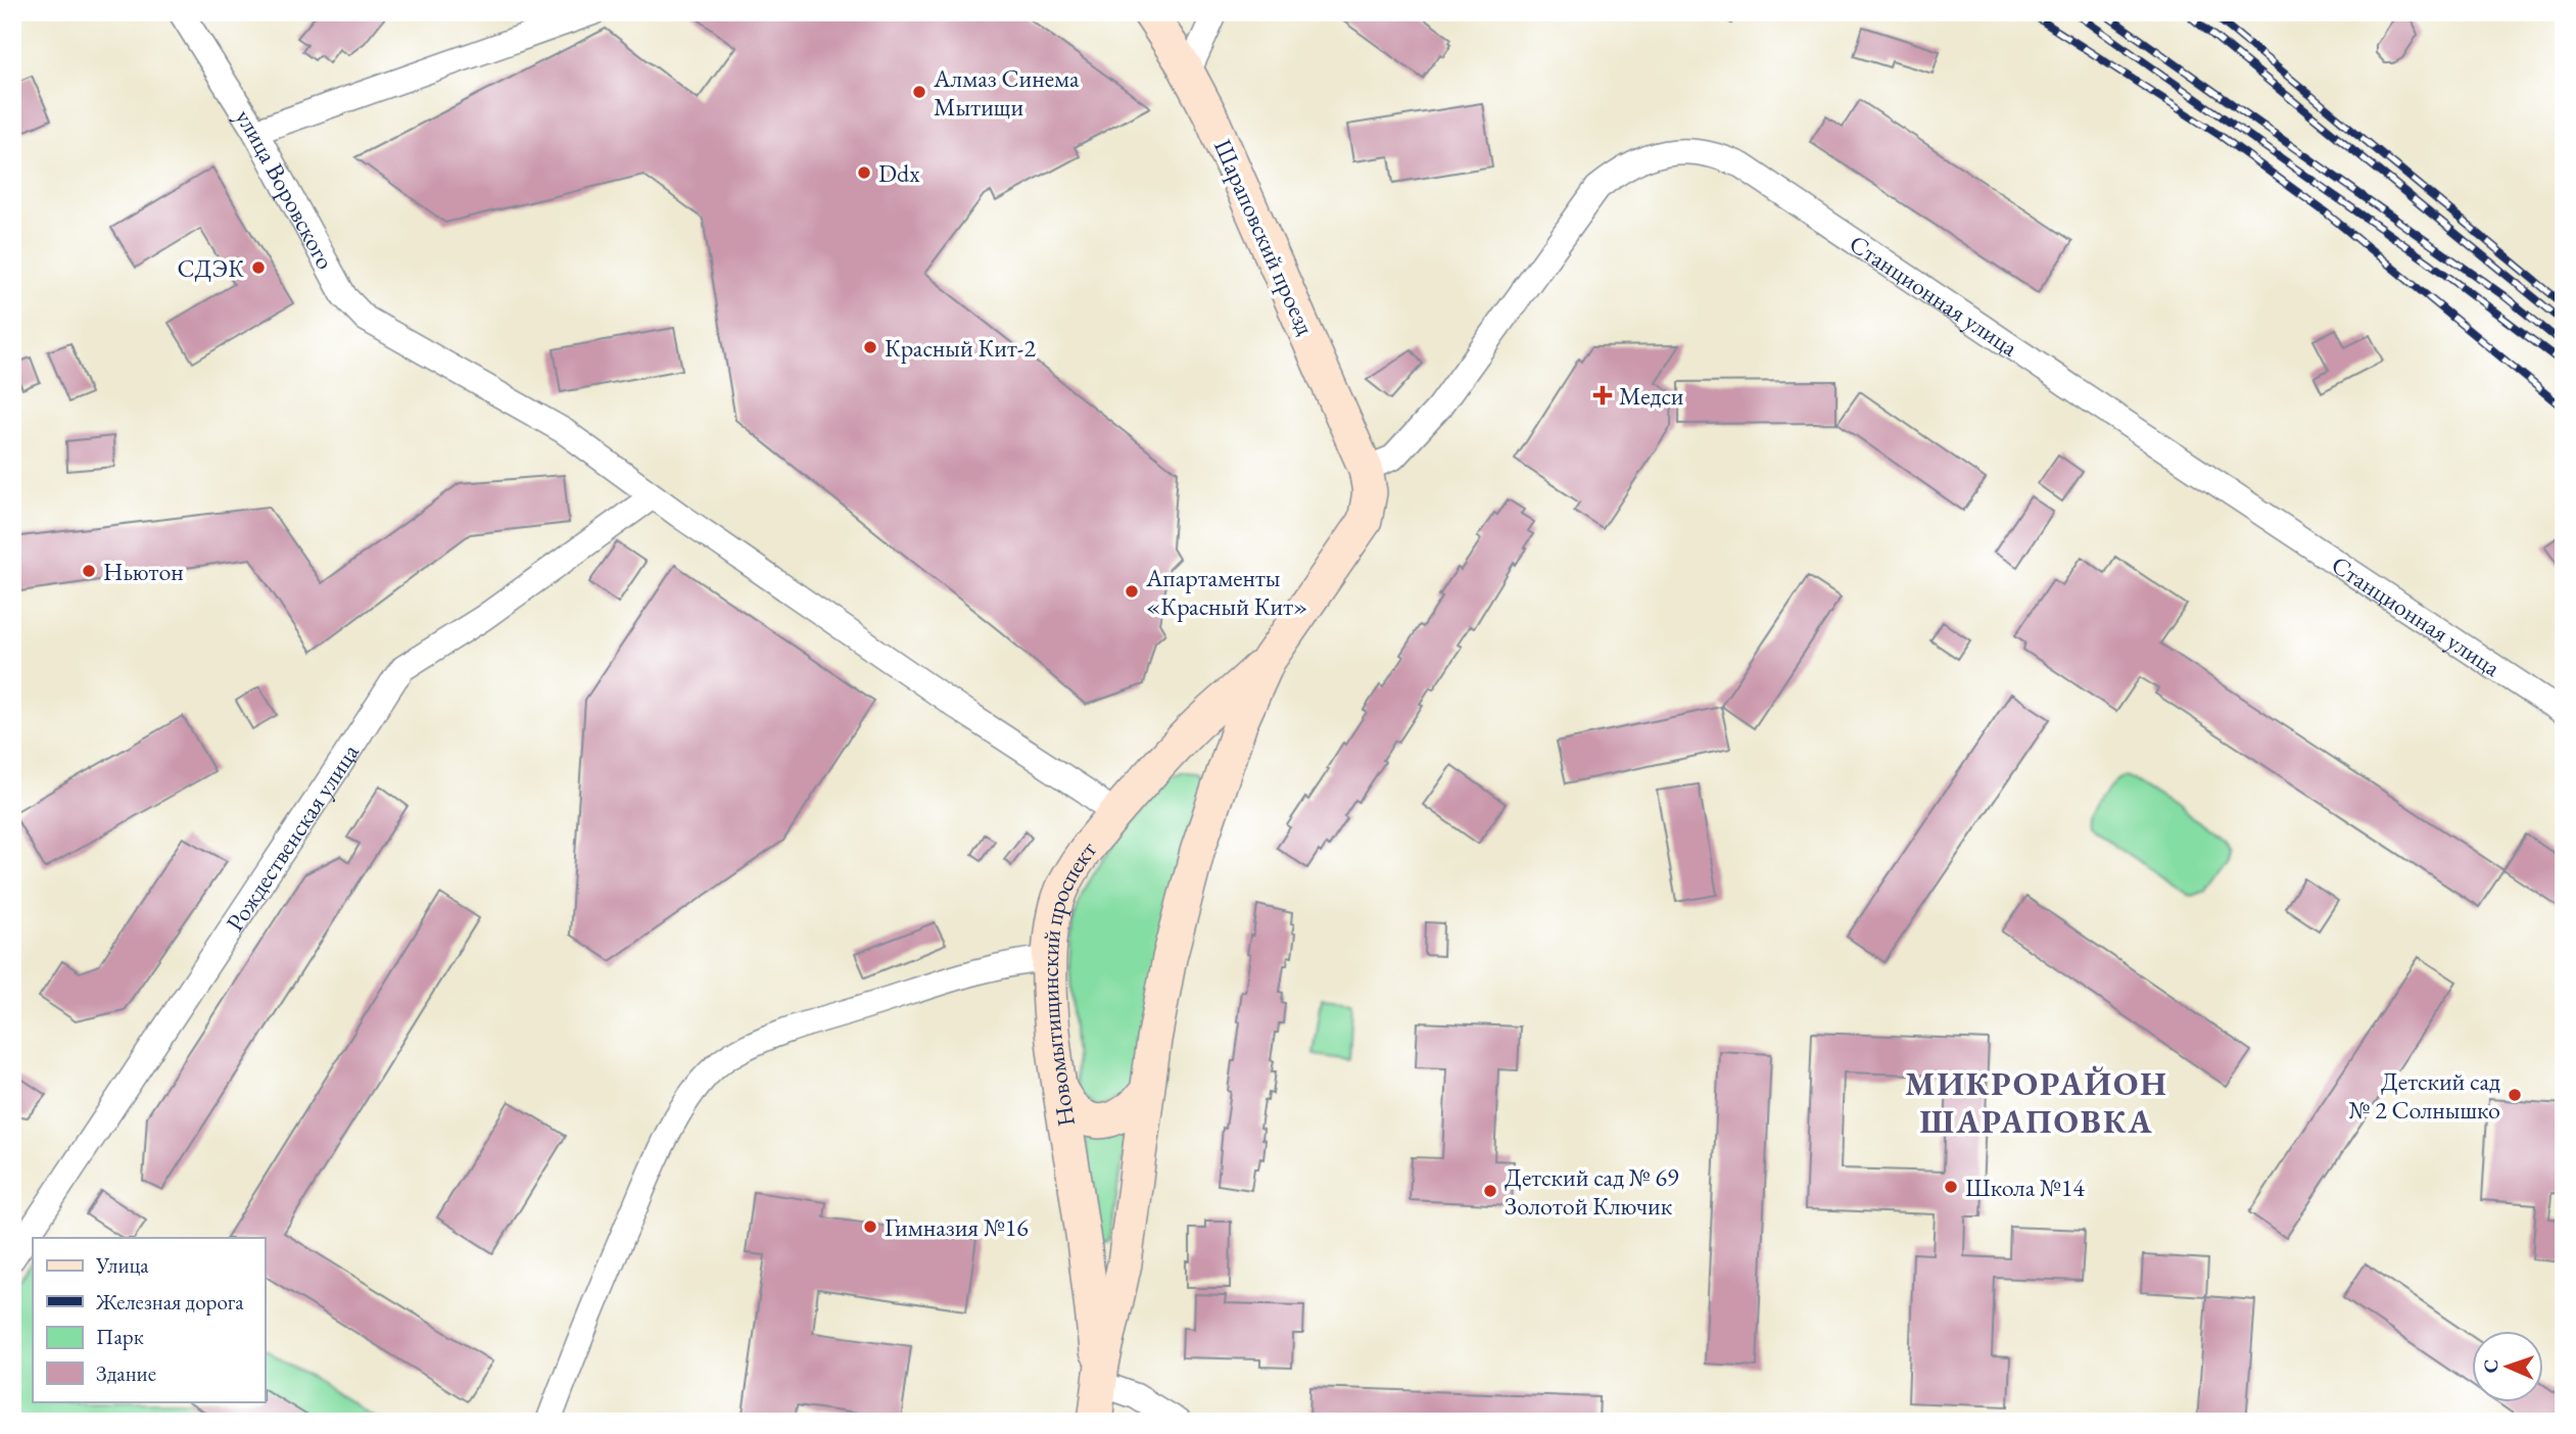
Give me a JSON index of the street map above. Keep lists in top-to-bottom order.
{
  "streets": {
    "main road": ["Шараповский проезд", "Новомытищинский проспект"],
    "street": ["улица Воровского", "Станционная улица", "Рождественская улица"]
  },
  "crossings": [
    ["улица Воровского", "Рождественская улица"],
    ["улица Воровского", "Новомытищинский проспект"],
    ["Шараповский проезд", "Станционная улица"],
    ["Шараповский проезд", "Новомытищинский проспект"],
    ["Станционная улица", "Новомытищинский проспект"]
  ],
  "districts": ["МИКРОРАЙОН ШАРАПОВКА"],
  "places": {
    "other": [
      "Алмаз Синема Мытищи",
      "Ddx",
      "СДЭК",
      "Красный Кит-2",
      "Ньютон",
      "Апартаменты «Красный Кит»",
      "Детский сад № 2 Солнышко",
      "Школа №14",
      "Детский сад № 69 Золотой Ключик",
      "Гимназия №16"
    ],
    "health": ["Медси"]
  },
  "legend": [
    "Улица",
    "Железная дорога",
    "Парк",
    "Здание"
  ],
  "north": "left"
}
